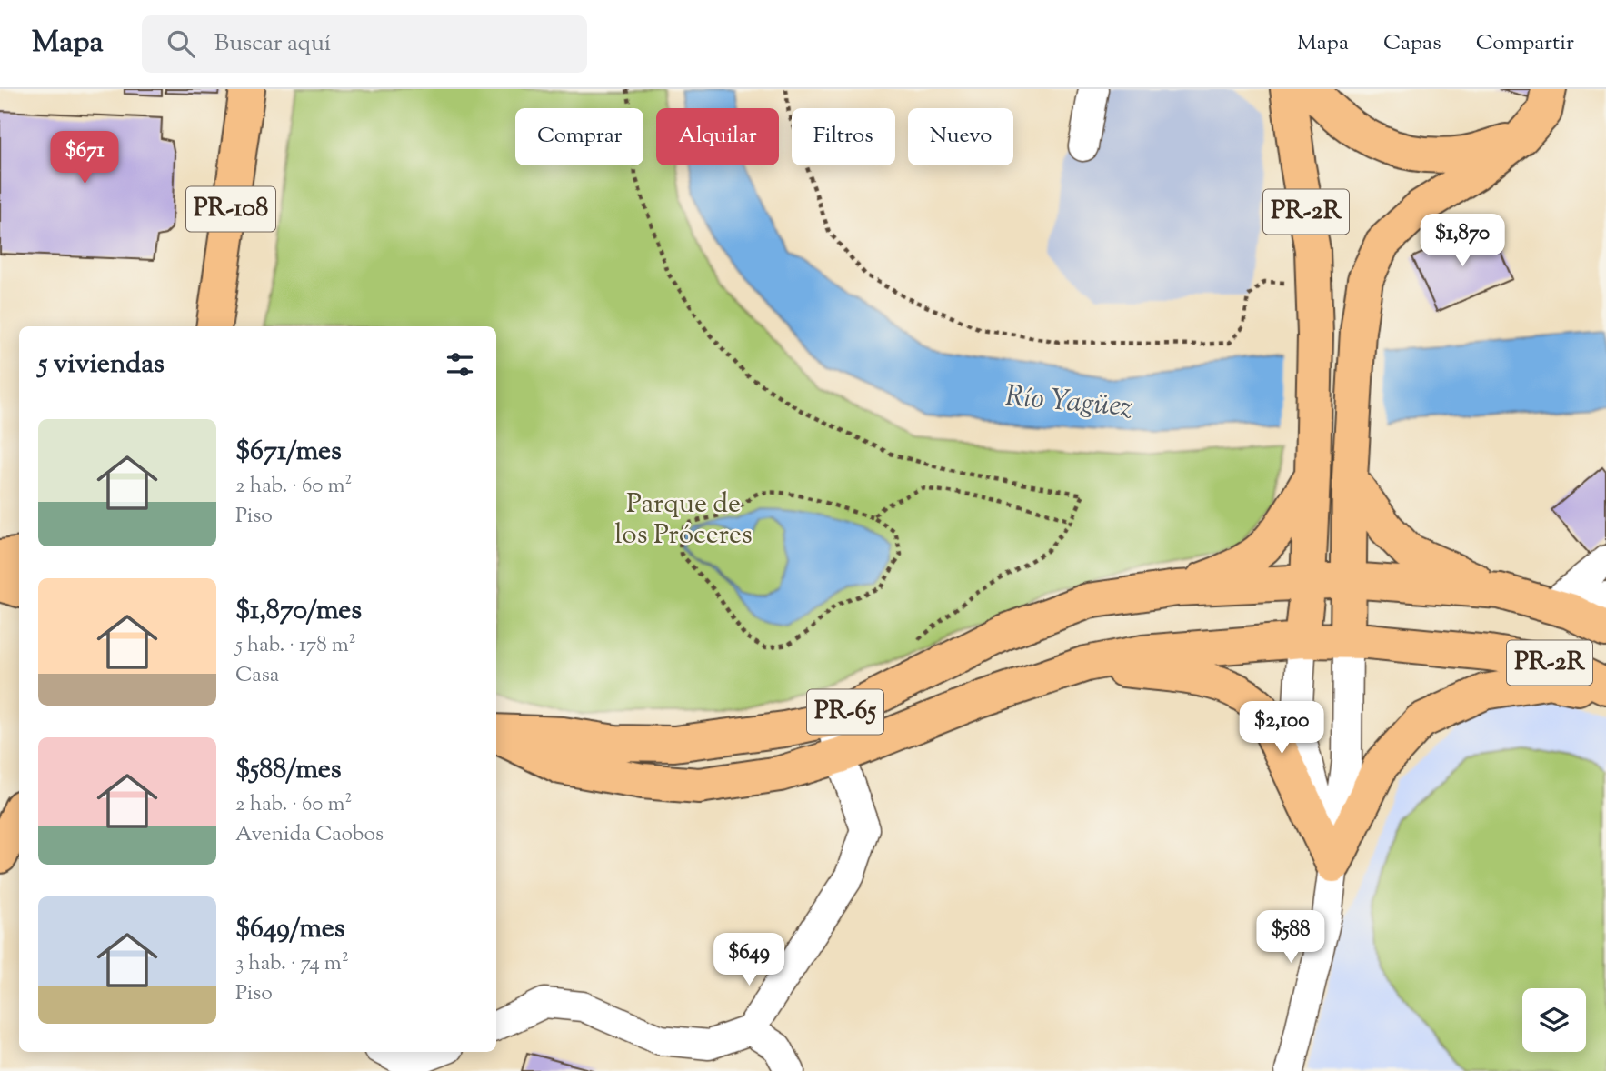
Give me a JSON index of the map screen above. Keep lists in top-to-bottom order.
{
  "streets": {
    "main road": ["PR-108", "PR-2R", "PR-65"]
  },
  "crossings": [
    ["PR-2R", "PR-65"]
  ],
  "water": ["Río Yagüez"],
  "parks": ["Parque de los Próceres"],
  "page": {
    "header": "Mapa",
    "search": "Buscar aquí",
    "nav": ["Mapa", "Capas", "Compartir"],
    "chip": [
      "Comprar",
      "Alquilar",
      "Filtros",
      "Nuevo"
    ],
    "price": [
      "$671",
      "$1,870",
      "$2,100",
      "$588",
      "$649"
    ],
    "heading": "5 viviendas",
    "list": [
      {
        "name": "$671/mes",
        "note": "2 hab. · 60 m² · Piso"
      },
      {
        "name": "$1,870/mes",
        "note": "5 hab. · 178 m² · Casa"
      },
      {
        "name": "$588/mes",
        "note": "2 hab. · 60 m² · Avenida Caobos"
      },
      {
        "name": "$649/mes",
        "note": "3 hab. · 74 m² · Piso"
      }
    ]
  }
}
